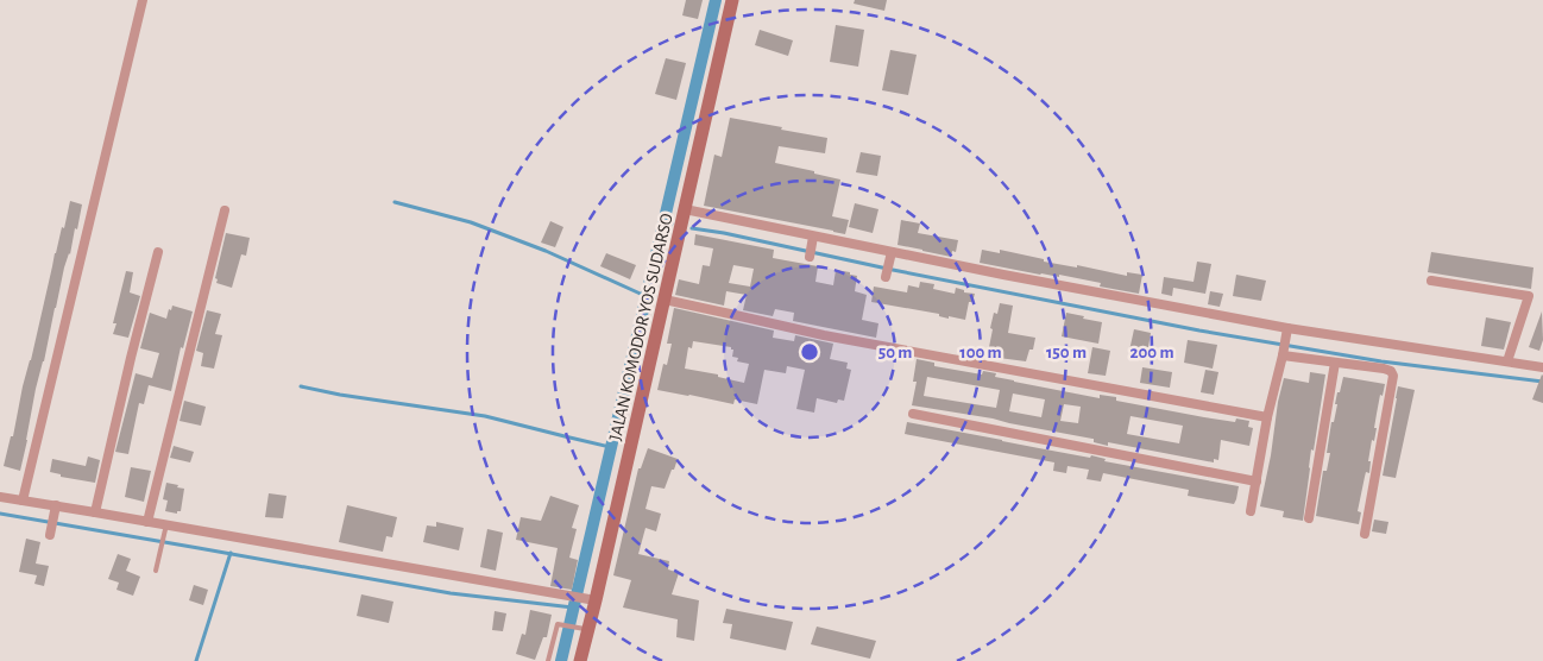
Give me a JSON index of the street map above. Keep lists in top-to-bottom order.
{
  "streets": {
    "street": ["JALAN KOMODOR YOS SUDARSO"]
  },
  "rings": [
    "50 m",
    "100 m",
    "150 m",
    "200 m"
  ]
}
